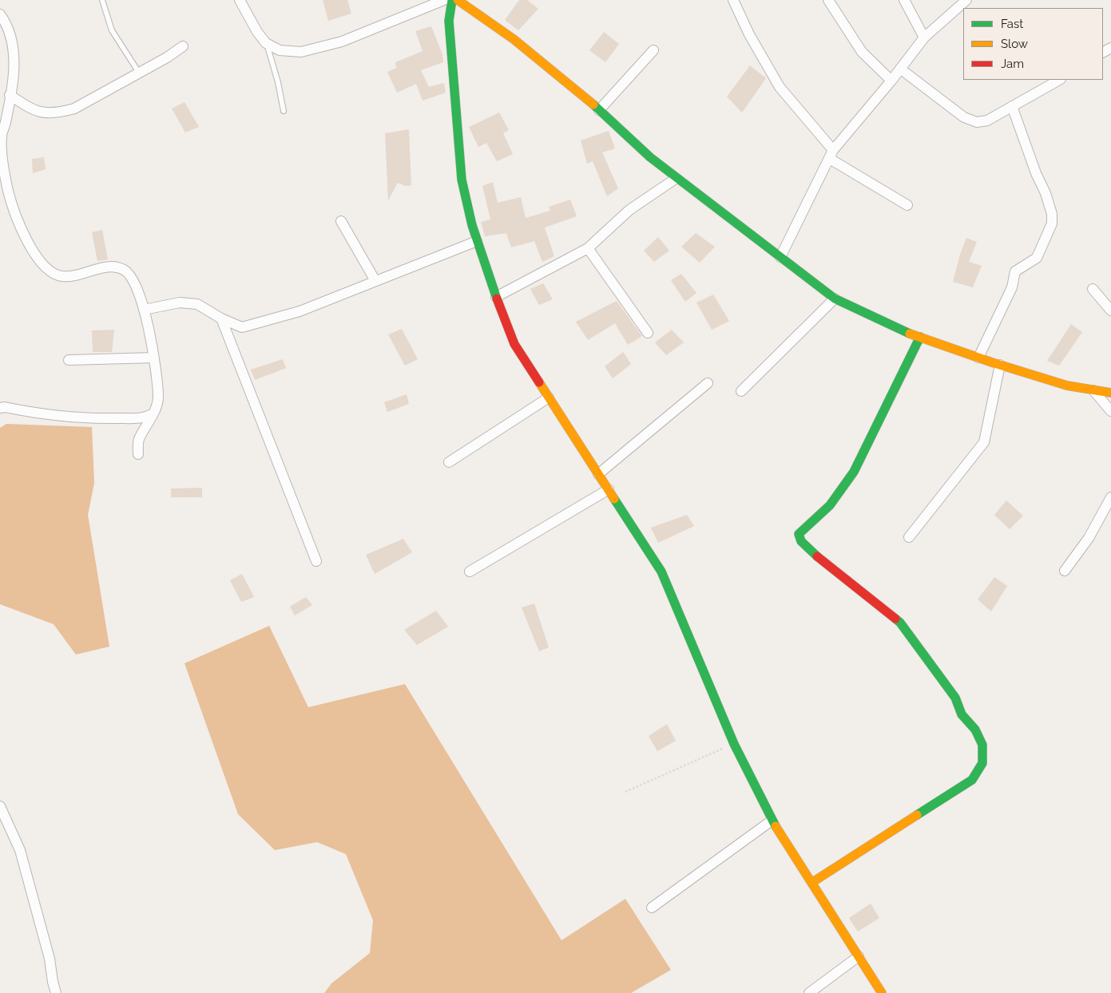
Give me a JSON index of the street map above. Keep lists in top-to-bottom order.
{
  "legend": ["Fast", "Slow", "Jam"]
}
